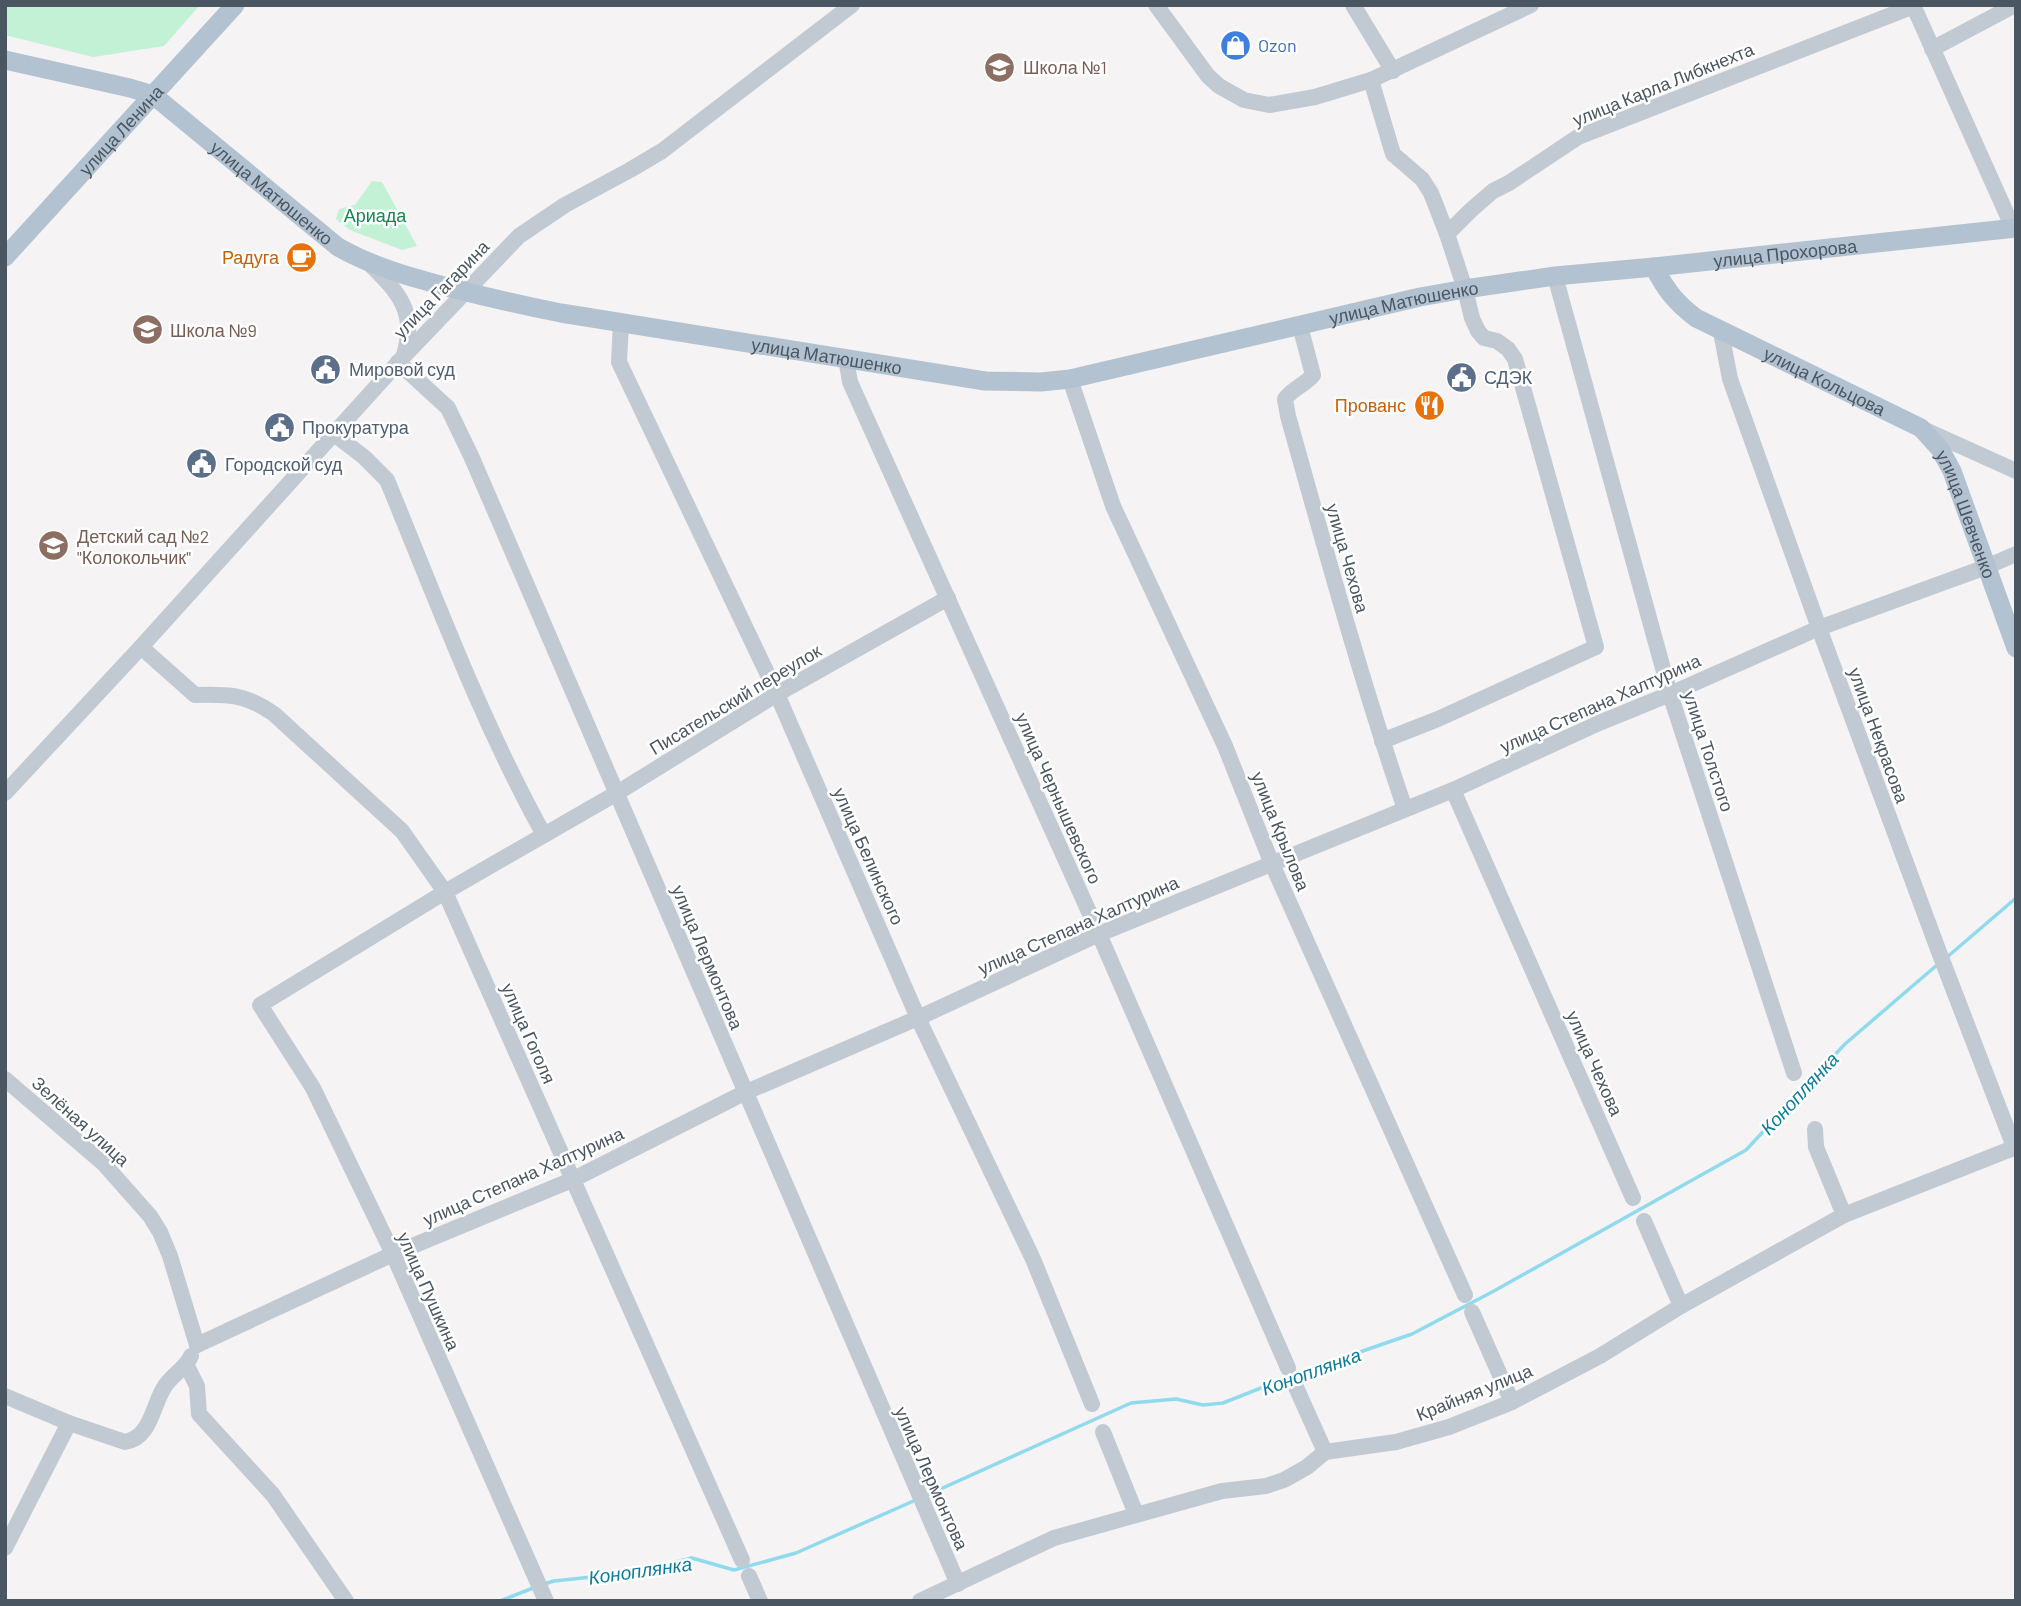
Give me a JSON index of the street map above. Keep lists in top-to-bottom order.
{
  "streets": {
    "main road": [
      "улица Ленина",
      "улица Матюшенко",
      "улица Прохорова",
      "улица Кольцова",
      "улица Шевченко"
    ],
    "street": [
      "улица Карла Либкнехта",
      "улица Гагарина",
      "улица Чехова",
      "Писательский переулок",
      "улица Степана Халтурина",
      "улица Некрасова",
      "улица Толстого",
      "улица Чернышевского",
      "улица Крылова",
      "улица Белинского",
      "улица Лермонтова",
      "улица Гоголя",
      "Зелёная улица",
      "улица Пушкина",
      "Крайняя улица"
    ]
  },
  "crossings": [
    ["улица Ленина", "улица Матюшенко"],
    ["улица Матюшенко", "улица Прохорова"],
    ["улица Матюшенко", "улица Гагарина"],
    ["улица Матюшенко", "улица Чехова"],
    ["улица Матюшенко", "улица Толстого"],
    ["улица Матюшенко", "улица Чернышевского"],
    ["улица Матюшенко", "улица Крылова"],
    ["улица Матюшенко", "улица Белинского"],
    ["улица Прохорова", "улица Кольцова"],
    ["улица Прохорова", "улица Толстого"],
    ["улица Гагарина", "улица Лермонтова"],
    ["улица Гагарина", "улица Гоголя"],
    ["улица Кольцова", "улица Шевченко"],
    ["улица Кольцова", "улица Некрасова"],
    ["улица Шевченко", "улица Степана Халтурина"],
    ["улица Чехова", "улица Степана Халтурина"],
    ["Писательский переулок", "улица Чернышевского"],
    ["Писательский переулок", "улица Белинского"],
    ["Писательский переулок", "улица Лермонтова"],
    ["Писательский переулок", "улица Гоголя"],
    ["Писательский переулок", "улица Пушкина"],
    ["улица Степана Халтурина", "улица Некрасова"],
    ["улица Степана Халтурина", "улица Толстого"],
    ["улица Степана Халтурина", "улица Чернышевского"],
    ["улица Степана Халтурина", "улица Крылова"],
    ["улица Степана Халтурина", "улица Белинского"],
    ["улица Степана Халтурина", "улица Лермонтова"],
    ["улица Степана Халтурина", "улица Гоголя"],
    ["улица Степана Халтурина", "Зелёная улица"],
    ["улица Степана Халтурина", "улица Пушкина"],
    ["улица Некрасова", "Крайняя улица"],
    ["улица Лермонтова", "Крайняя улица"]
  ],
  "water": ["Коноплянка"],
  "parks": ["Ариада"],
  "places": {
    "shop": ["Ozon"],
    "school or university": ["Школа №1", "Школа №9", "Детский сад №2 \"Колокольчик\""],
    "cafe": ["Радуга"],
    "public building": [
      "Мировой суд",
      "СДЭК",
      "Прокуратура",
      "Городской суд"
    ],
    "restaurant": ["Прованс"]
  }
}
